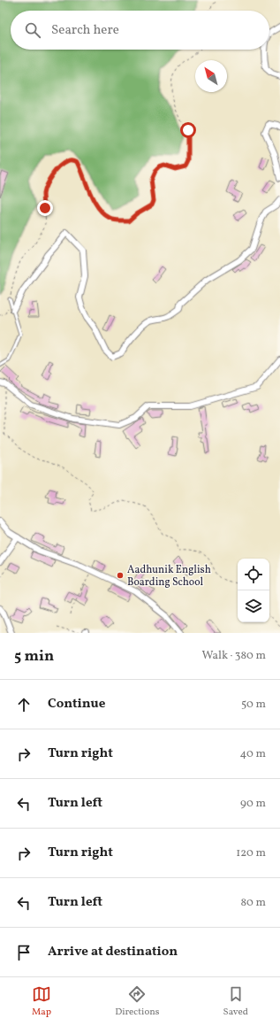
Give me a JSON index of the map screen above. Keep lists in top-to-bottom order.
{
  "places": ["Aadhunik English Boarding School"],
  "north": "top left",
  "page": {
    "search": "Search here",
    "heading": ["5 min", "Walk · 380 m"],
    "list": [
      ["Continue", "50 m"],
      ["Turn right", "40 m"],
      ["Turn left", "90 m"],
      ["Turn right", "120 m"],
      ["Turn left", "80 m"],
      "Arrive at destination"
    ],
    "nav": ["Map", "Directions", "Saved"]
  }
}
